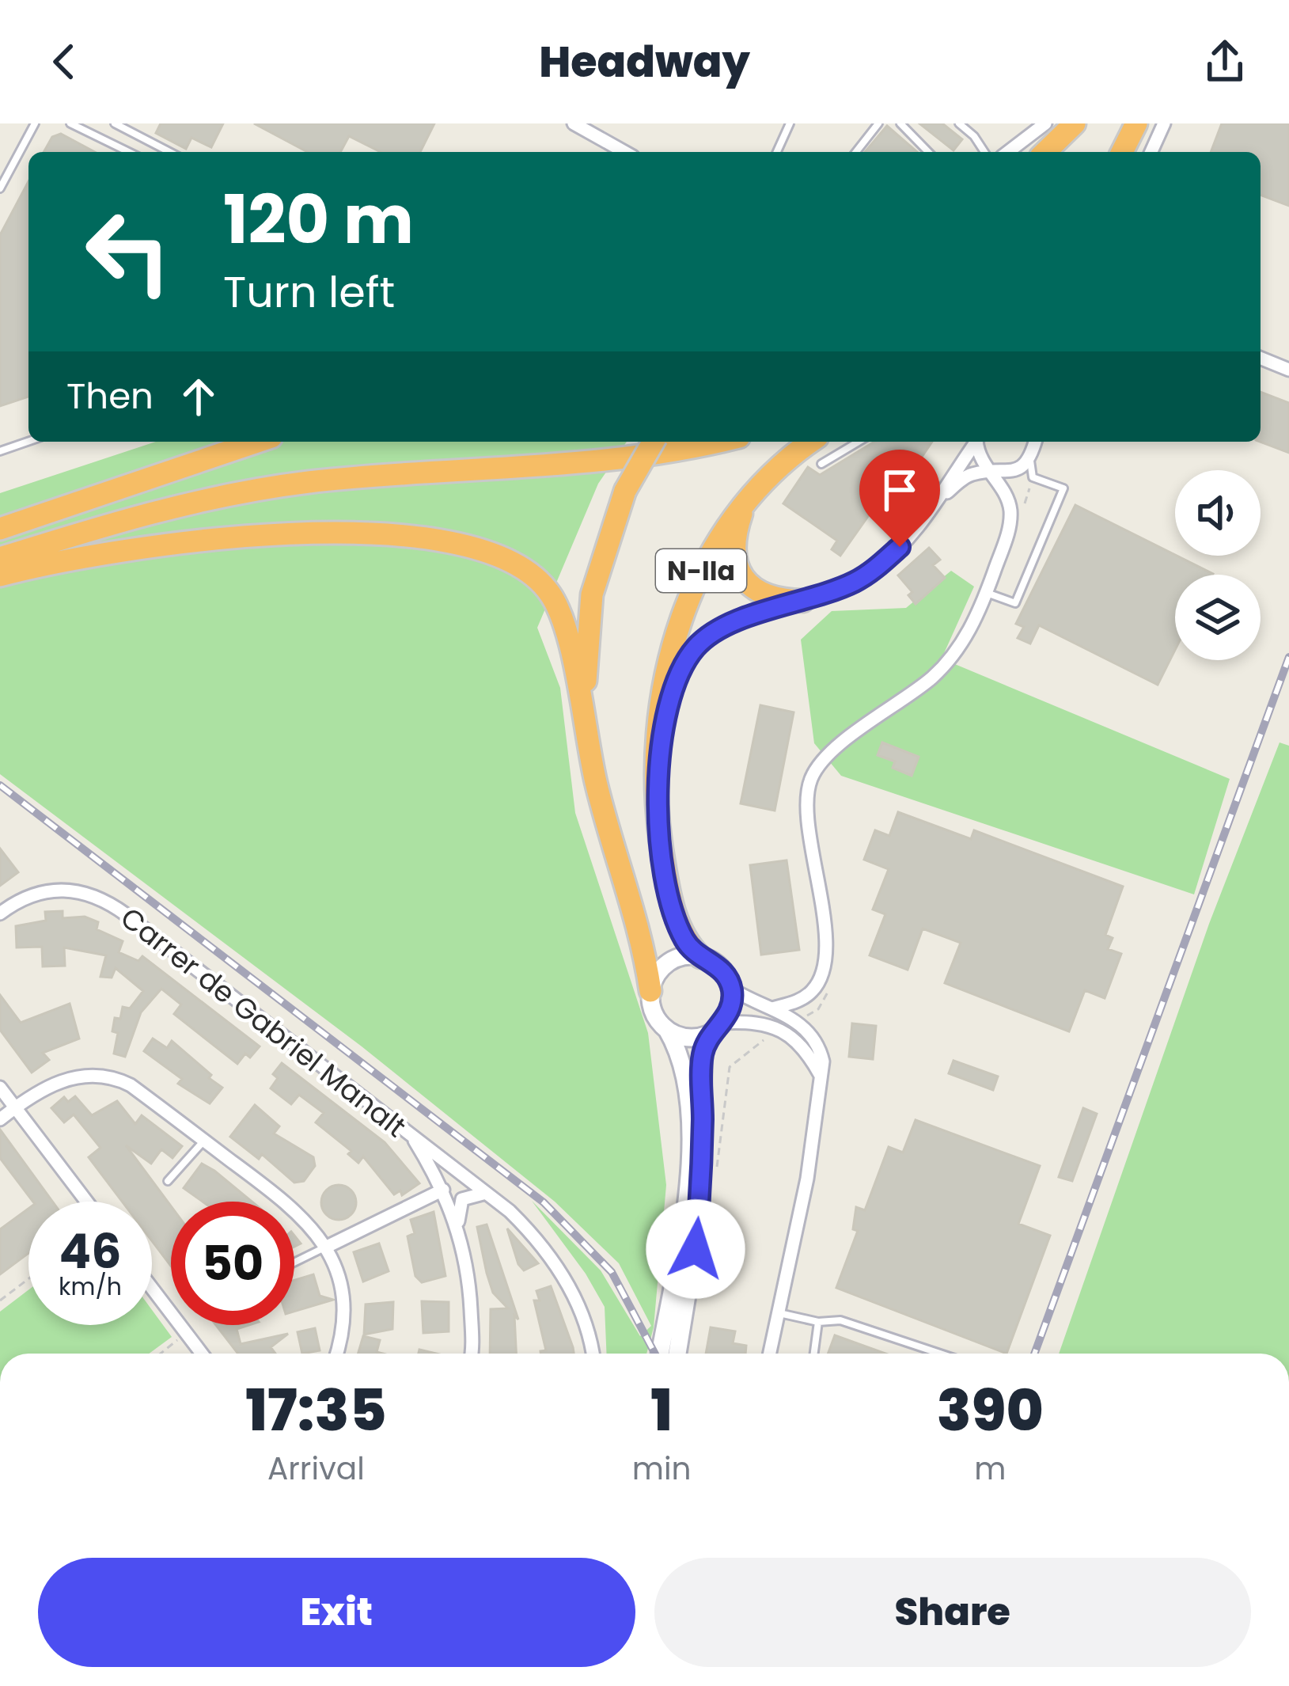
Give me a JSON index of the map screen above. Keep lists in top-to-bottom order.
{
  "streets": {
    "highway": ["N-IIa"],
    "street": ["Carrer de Gabriel Manalt"]
  },
  "page": {
    "header": "Headway",
    "turn": ["120 m", "Turn left"],
    "then": "Then",
    "speed": "46 km/h",
    "limit": "50",
    "eta": [
      "17:35",
      "Arrival",
      "1",
      "min",
      "390",
      "m"
    ],
    "buttons": ["Exit", "Share"]
  }
}
